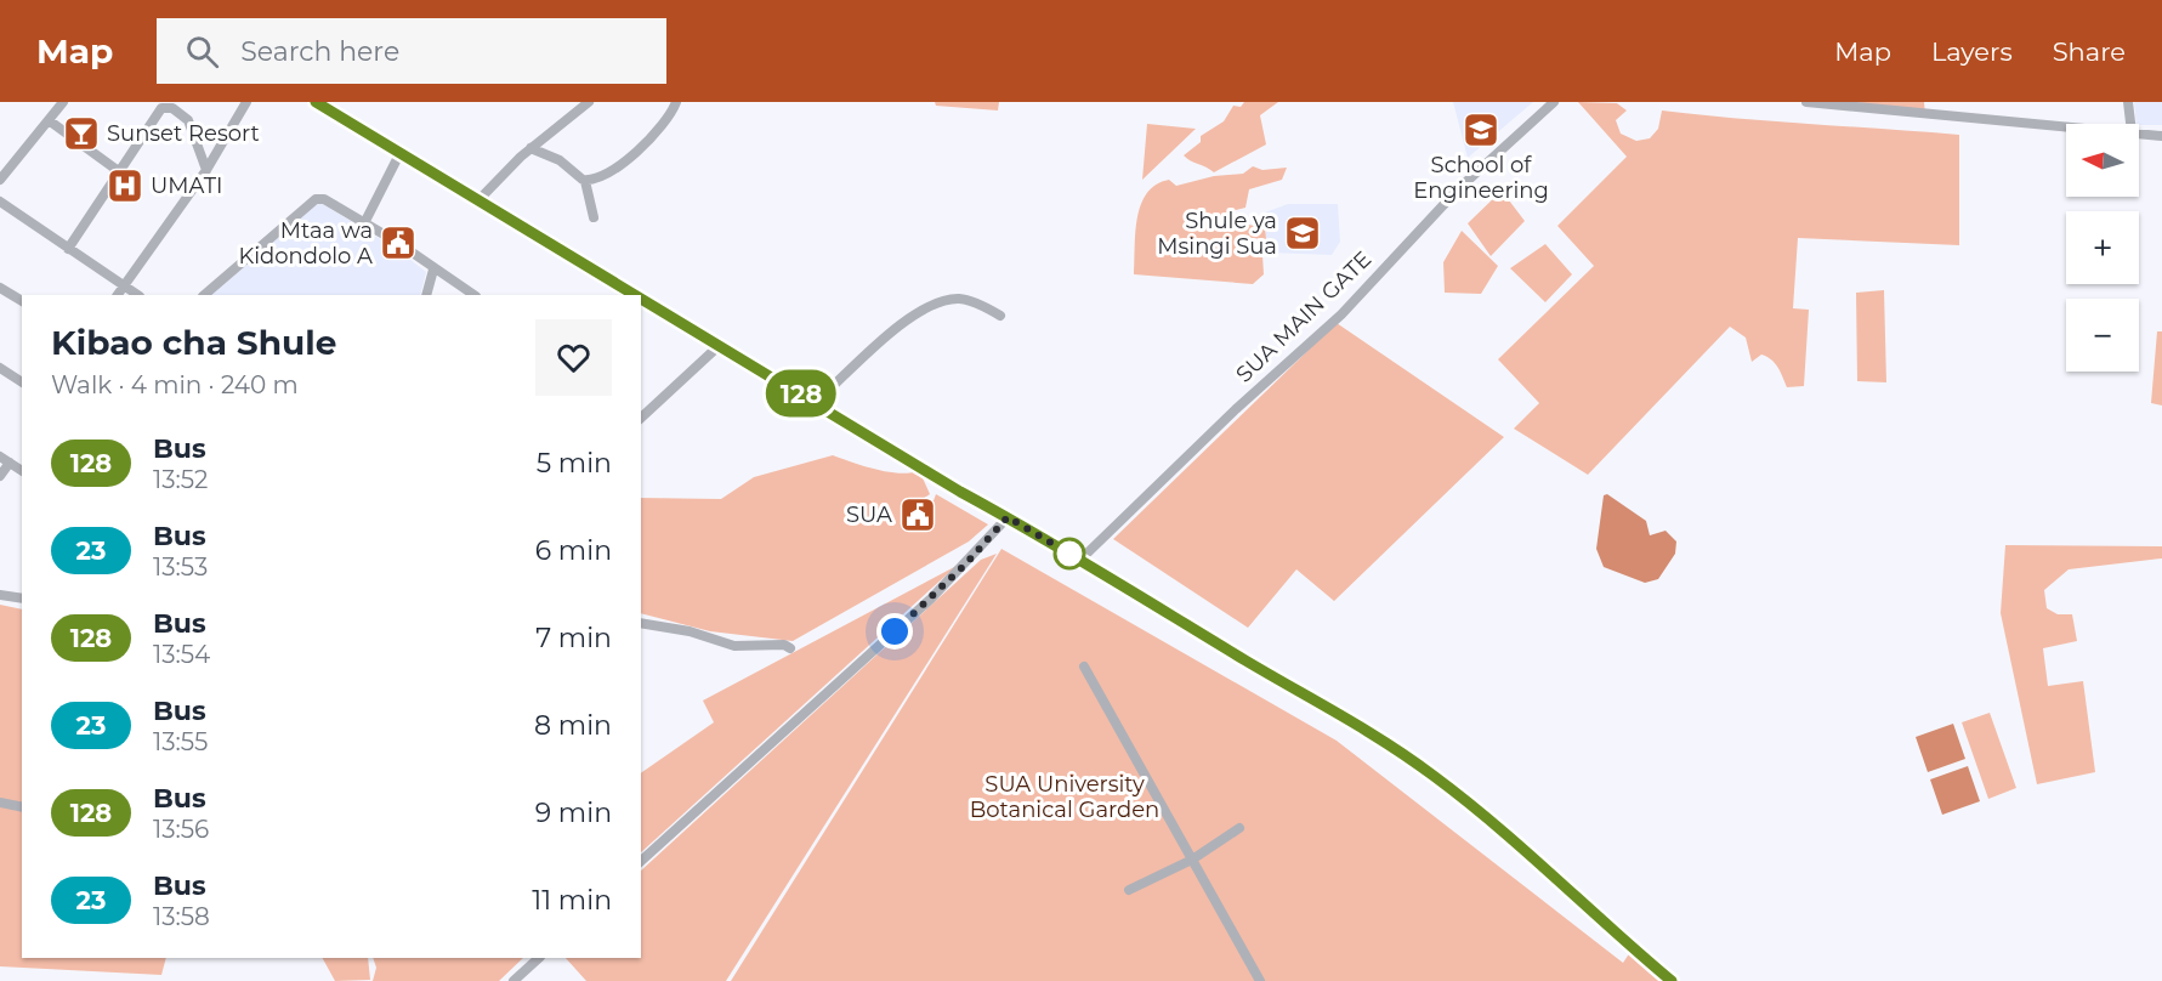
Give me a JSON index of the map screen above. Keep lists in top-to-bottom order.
{
  "streets": {
    "street": ["SUA MAIN GATE"]
  },
  "parks": ["SUA University Botanical Garden"],
  "places": {
    "school or university": ["School of Engineering", "Shule ya Msingi Sua"],
    "bar": ["Sunset Resort"],
    "hospital": ["UMATI"],
    "public building": ["Mtaa wa Kidondolo A", "SUA"]
  },
  "lines": ["bus line 128"],
  "north": "left",
  "page": {
    "header": "Map",
    "search": "Search here",
    "nav": ["Map", "Layers", "Share"],
    "on_map": "128",
    "map_buttons": ["+", "−"],
    "heading": ["Kibao cha Shule", "Walk · 4 min · 240 m"],
    "list": [
      {
        "mark": "128",
        "name": "Bus",
        "note": "13:52",
        "value": "5 min"
      },
      {
        "mark": "23",
        "name": "Bus",
        "note": "13:53",
        "value": "6 min"
      },
      {
        "mark": "128",
        "name": "Bus",
        "note": "13:54",
        "value": "7 min"
      },
      {
        "mark": "23",
        "name": "Bus",
        "note": "13:55",
        "value": "8 min"
      },
      {
        "mark": "128",
        "name": "Bus",
        "note": "13:56",
        "value": "9 min"
      },
      {
        "mark": "23",
        "name": "Bus",
        "note": "13:58",
        "value": "11 min"
      }
    ]
  }
}
